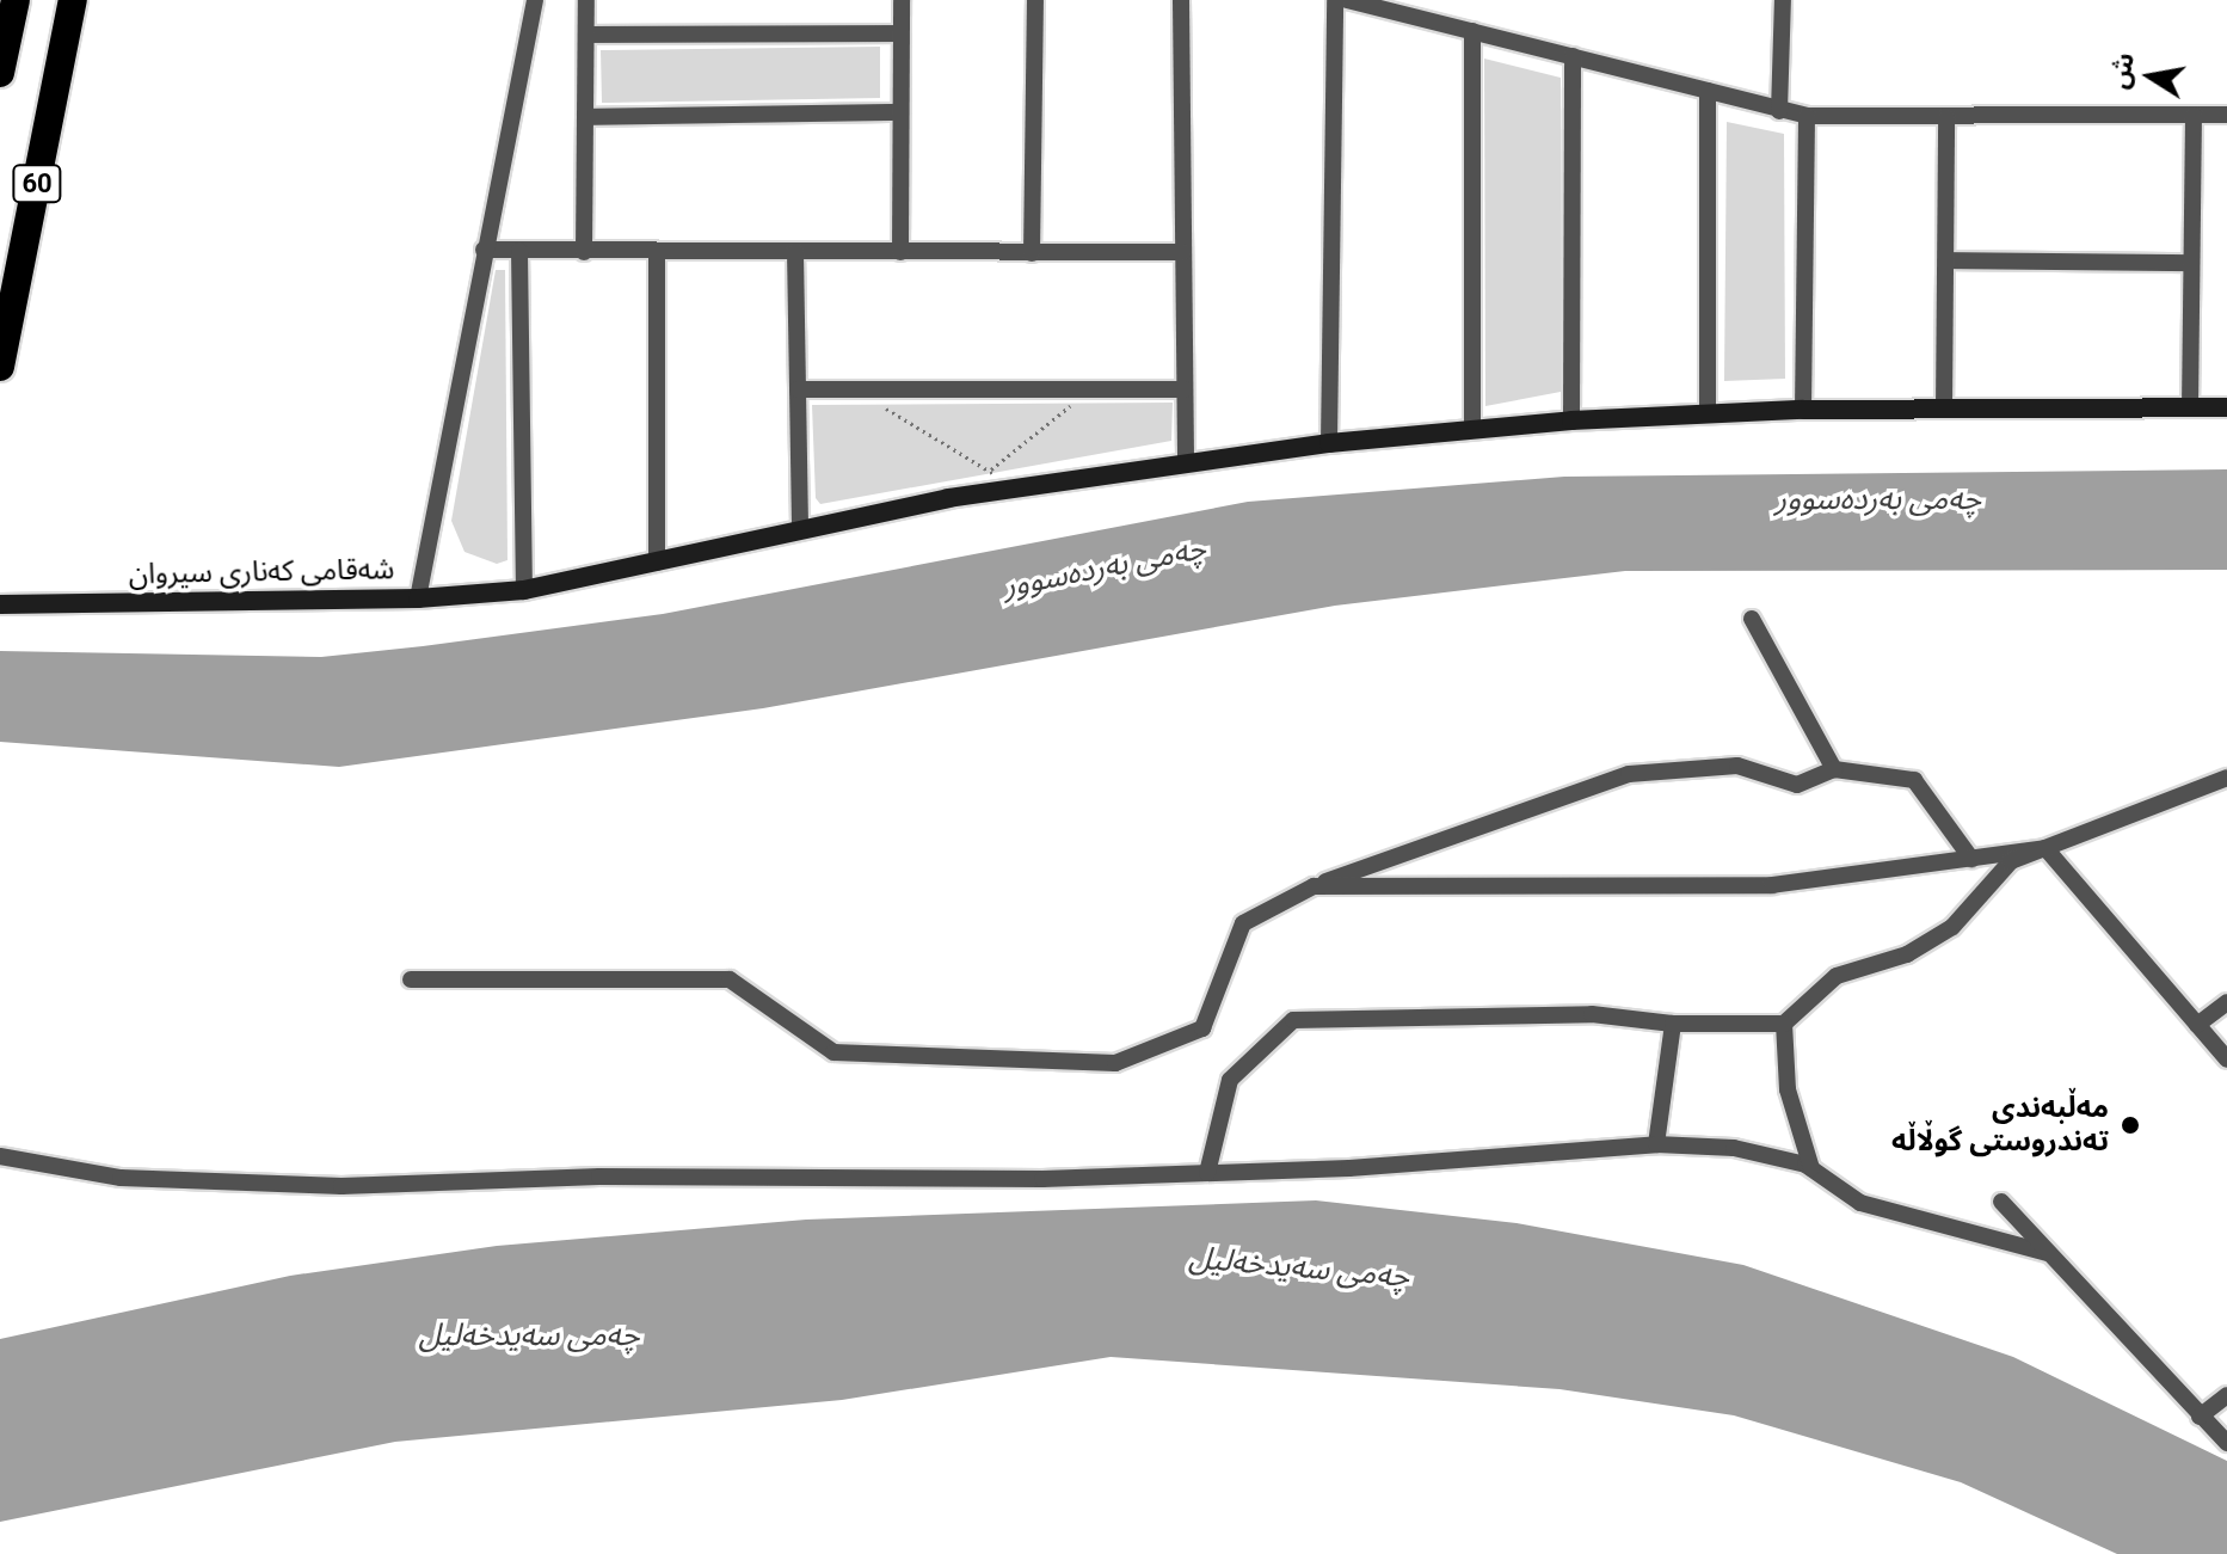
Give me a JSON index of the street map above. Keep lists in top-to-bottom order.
{
  "streets": {
    "highway": ["60"],
    "street": ["شەقامی کەناری سیروان"]
  },
  "water": ["چەمی بەردەسوور", "چەمی سەیدخەلیل"],
  "places": ["مەڵبەندی تەندروستی گوڵاڵە"],
  "north": "left"
}
